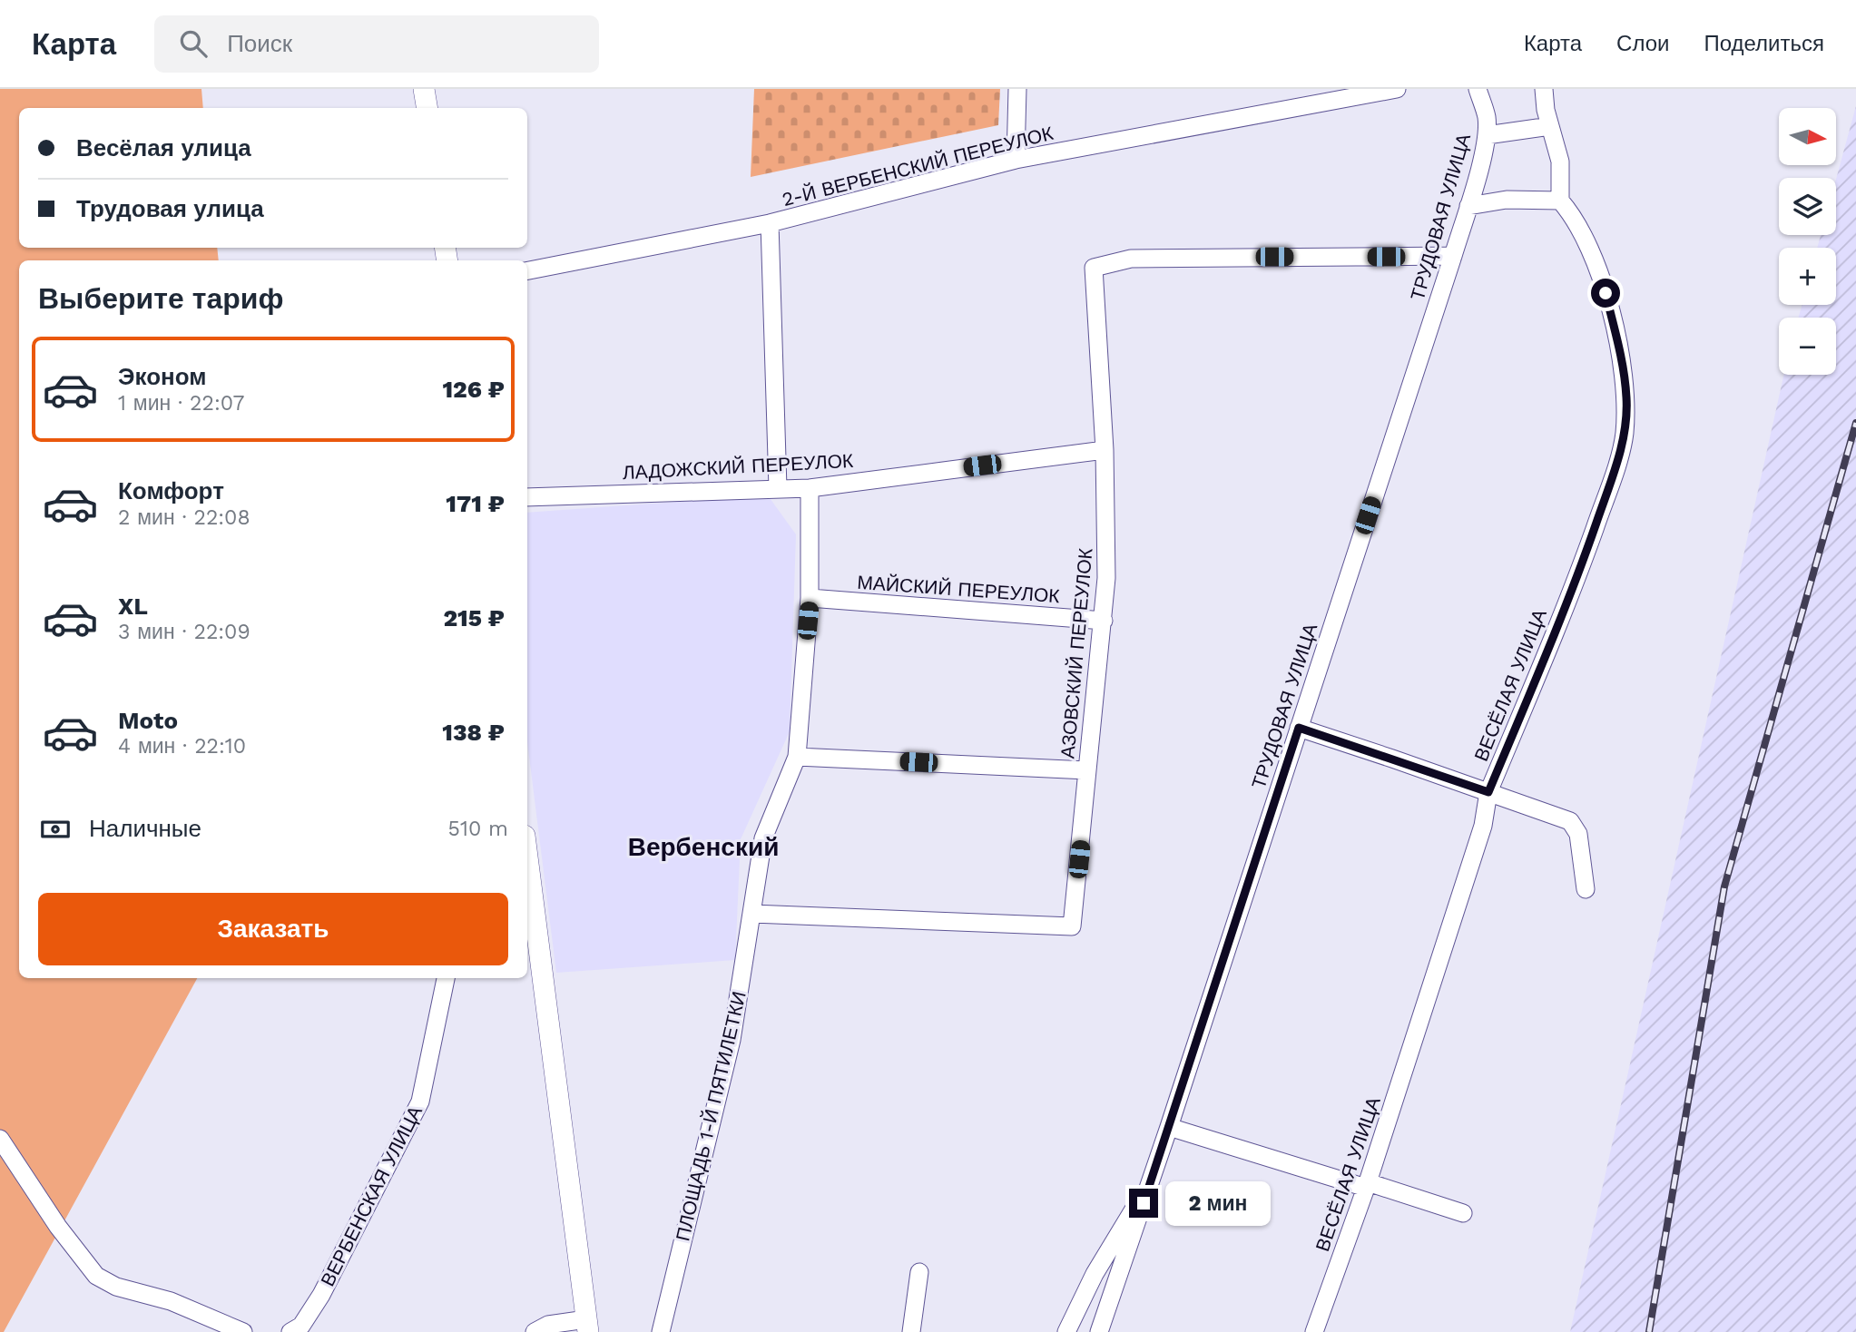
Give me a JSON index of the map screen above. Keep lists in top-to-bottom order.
{
  "streets": {
    "street": [
      "2-Й ВЕРБЕНСКИЙ ПЕРЕУЛОК",
      "ТРУДОВАЯ УЛИЦА",
      "ЛАДОЖСКИЙ ПЕРЕУЛОК",
      "МАЙСКИЙ ПЕРЕУЛОК",
      "АЗОВСКИЙ ПЕРЕУЛОК",
      "ВЕСЁЛАЯ УЛИЦА",
      "ПЛОЩАДЬ 1-Й ПЯТИЛЕТКИ",
      "ВЕРБЕНСКАЯ УЛИЦА"
    ]
  },
  "crossings": [
    ["ТРУДОВАЯ УЛИЦА", "АЗОВСКИЙ ПЕРЕУЛОК"],
    ["ЛАДОЖСКИЙ ПЕРЕУЛОК", "АЗОВСКИЙ ПЕРЕУЛОК"],
    ["ЛАДОЖСКИЙ ПЕРЕУЛОК", "ПЛОЩАДЬ 1-Й ПЯТИЛЕТКИ"],
    ["МАЙСКИЙ ПЕРЕУЛОК", "АЗОВСКИЙ ПЕРЕУЛОК"],
    ["МАЙСКИЙ ПЕРЕУЛОК", "ПЛОЩАДЬ 1-Й ПЯТИЛЕТКИ"],
    ["АЗОВСКИЙ ПЕРЕУЛОК", "ПЛОЩАДЬ 1-Й ПЯТИЛЕТКИ"]
  ],
  "districts": ["Вербенский"],
  "north": "right",
  "page": {
    "header": "Карта",
    "search": "Поиск",
    "nav": ["Карта", "Слои", "Поделиться"],
    "map_buttons": ["+", "−"],
    "banner": ["Весёлая улица", "Трудовая улица"],
    "heading": "Выберите тариф",
    "list": [
      {
        "name": "Эконом",
        "note": "1 мин · 22:07",
        "value": "126 ₽"
      },
      {
        "name": "Комфорт",
        "note": "2 мин · 22:08",
        "value": "171 ₽"
      },
      {
        "name": "XL",
        "note": "3 мин · 22:09",
        "value": "215 ₽"
      },
      {
        "name": "Moto",
        "note": "4 мин · 22:10",
        "value": "138 ₽"
      }
    ],
    "pay": ["Наличные", "510 m"],
    "buttons": "Заказать",
    "bubble": "2 мин"
  }
}
